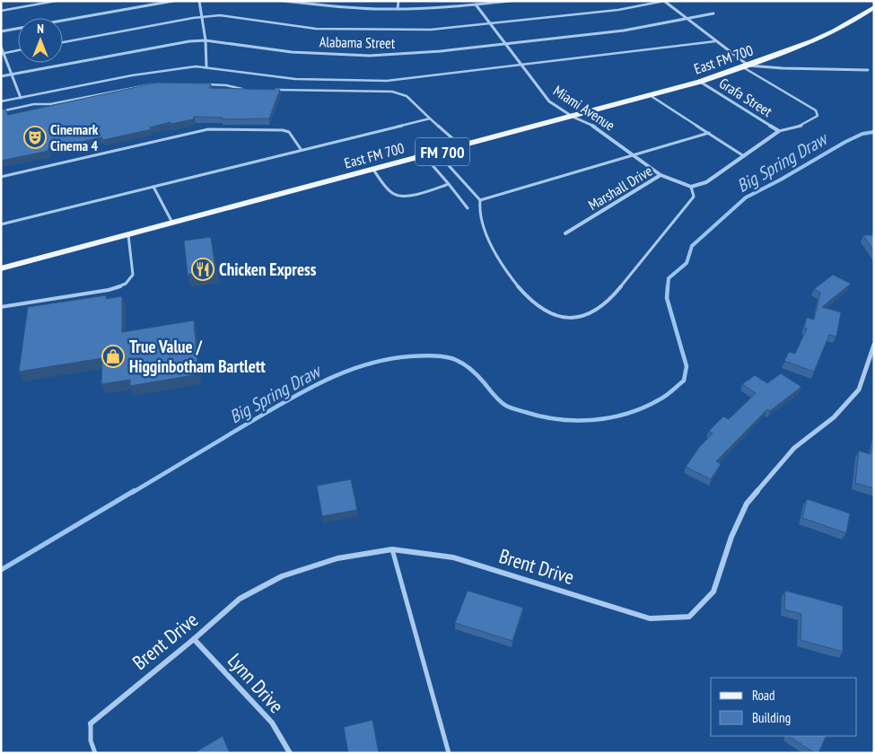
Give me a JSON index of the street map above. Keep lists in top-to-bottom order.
{
  "streets": {
    "main road": ["East FM 700", "FM 700"],
    "street": [
      "Alabama Street",
      "Grafa Street",
      "Miami Avenue",
      "Marshall Drive",
      "Brent Drive",
      "Lynn Drive"
    ]
  },
  "crossings": [
    ["Alabama Street", "Grafa Street"],
    ["Alabama Street", "Miami Avenue"],
    ["East FM 700", "Grafa Street"],
    ["East FM 700", "Miami Avenue"],
    ["Miami Avenue", "Marshall Drive"],
    ["Brent Drive", "Lynn Drive"]
  ],
  "water": ["Big Spring Draw"],
  "places": {
    "theatre": ["Cinemark Cinema 4"],
    "restaurant": ["Chicken Express"],
    "shop": ["True Value / Higginbotham Bartlett"]
  },
  "legend": ["Road", "Building"],
  "north": "top"
}
